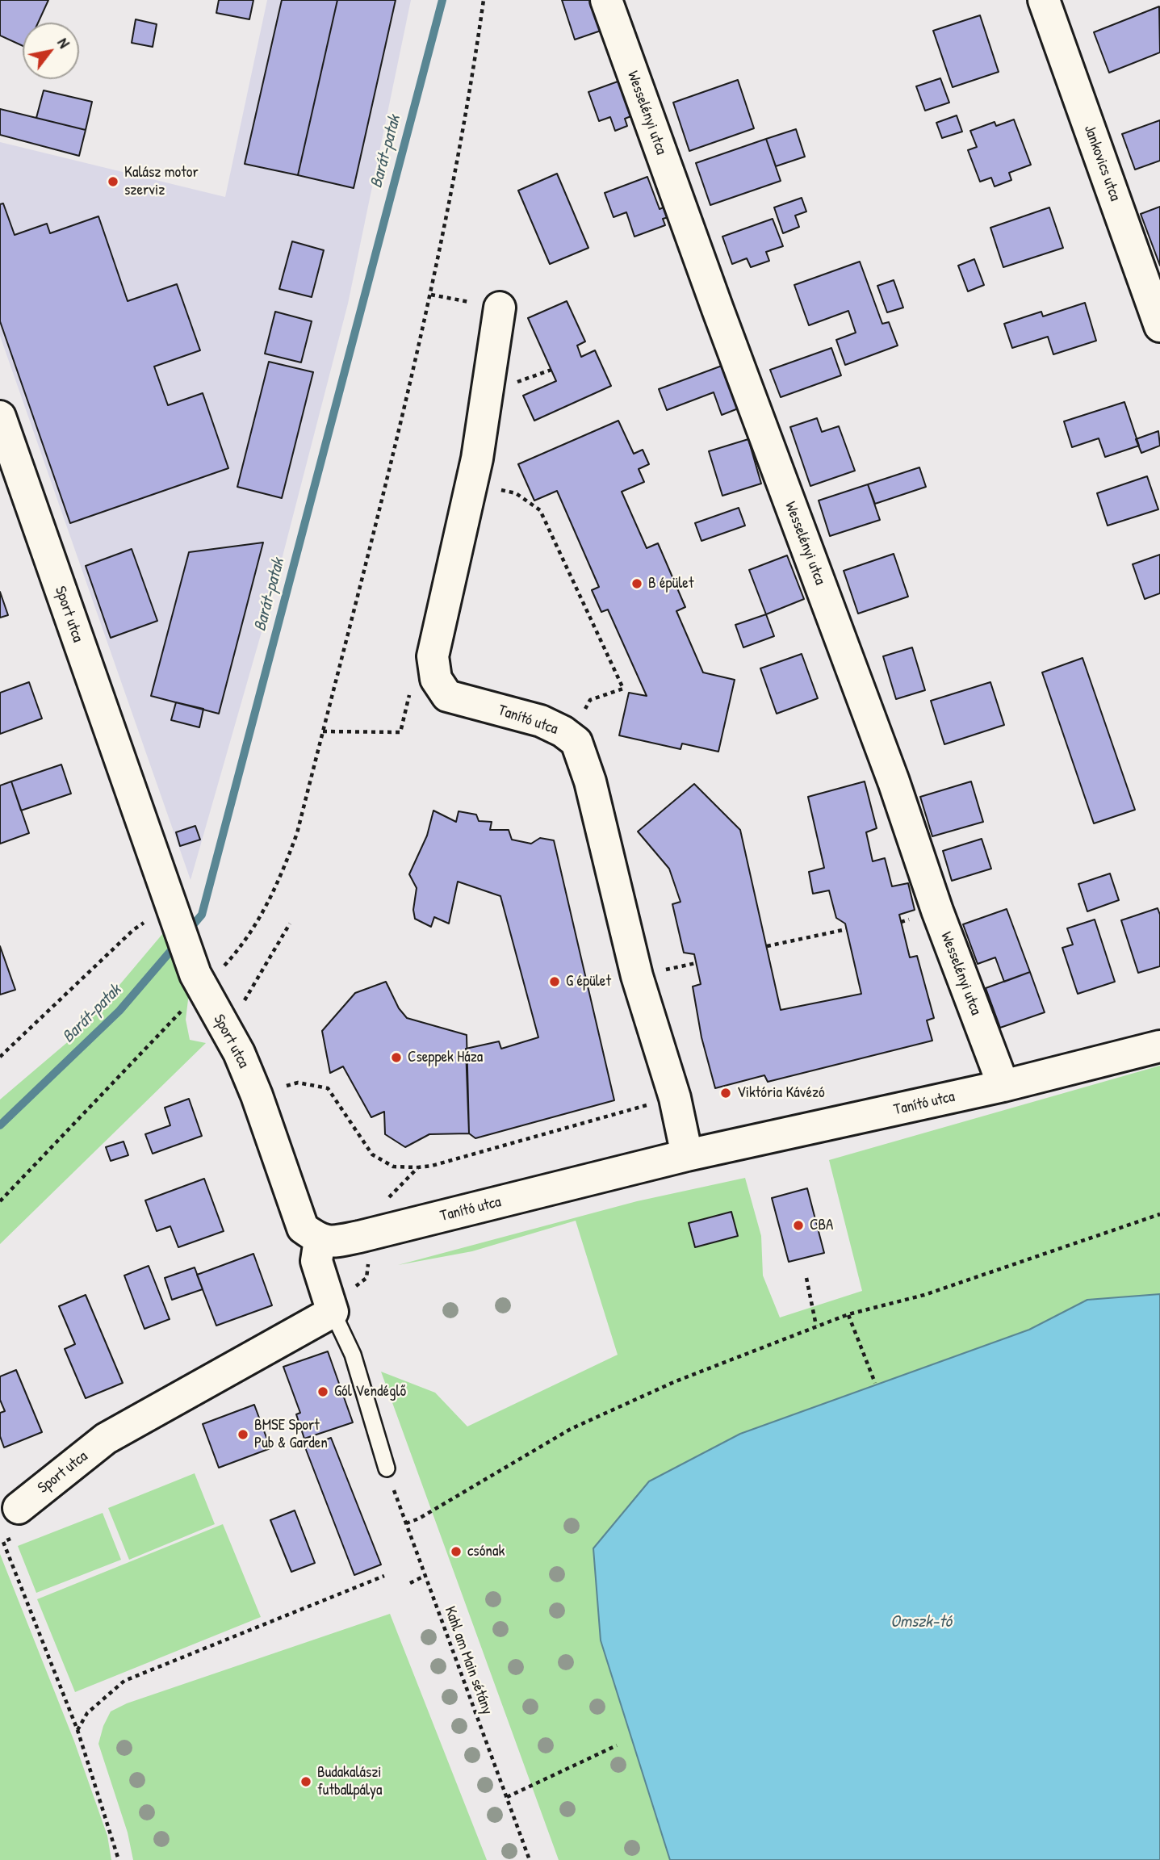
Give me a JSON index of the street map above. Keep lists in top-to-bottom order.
{
  "streets": {
    "street": [
      "Wesselényi utca",
      "Jankovics utca",
      "Sport utca",
      "Tanító utca"
    ],
    "path": ["Kahl am Main sétány"]
  },
  "crossings": [
    ["Wesselényi utca", "Tanító utca"],
    ["Sport utca", "Tanító utca"]
  ],
  "water": ["Barát-patak", "Omszk-tó"],
  "places": [
    "Kalász motor szerviz",
    "B épület",
    "G épület",
    "Cseppek Háza",
    "Viktória Kávézó",
    "CBA",
    "Gól Vendéglő",
    "BMSE Sport Pub & Garden",
    "csónak",
    "Budakalászi futballpálya"
  ],
  "north": "top right"
}
